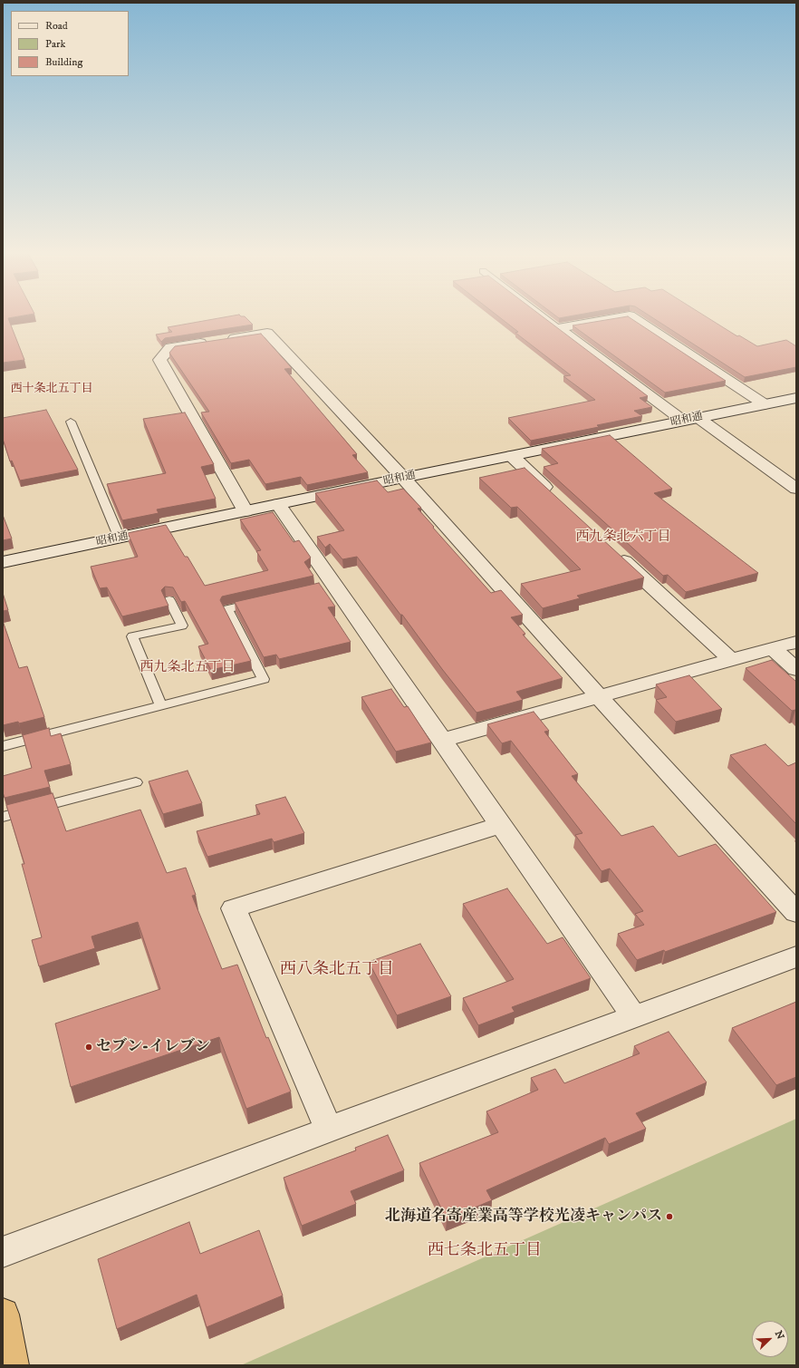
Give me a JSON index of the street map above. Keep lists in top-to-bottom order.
{
  "streets": {
    "street": ["昭和通"]
  },
  "districts": [
    "西十条北五丁目",
    "西九条北六丁目",
    "西九条北五丁目",
    "西八条北五丁目",
    "西七条北五丁目"
  ],
  "places": ["セブン-イレブン", "北海道名寄産業高等学校光凌キャンパス"],
  "legend": ["Road", "Park", "Building"],
  "north": "top right"
}
